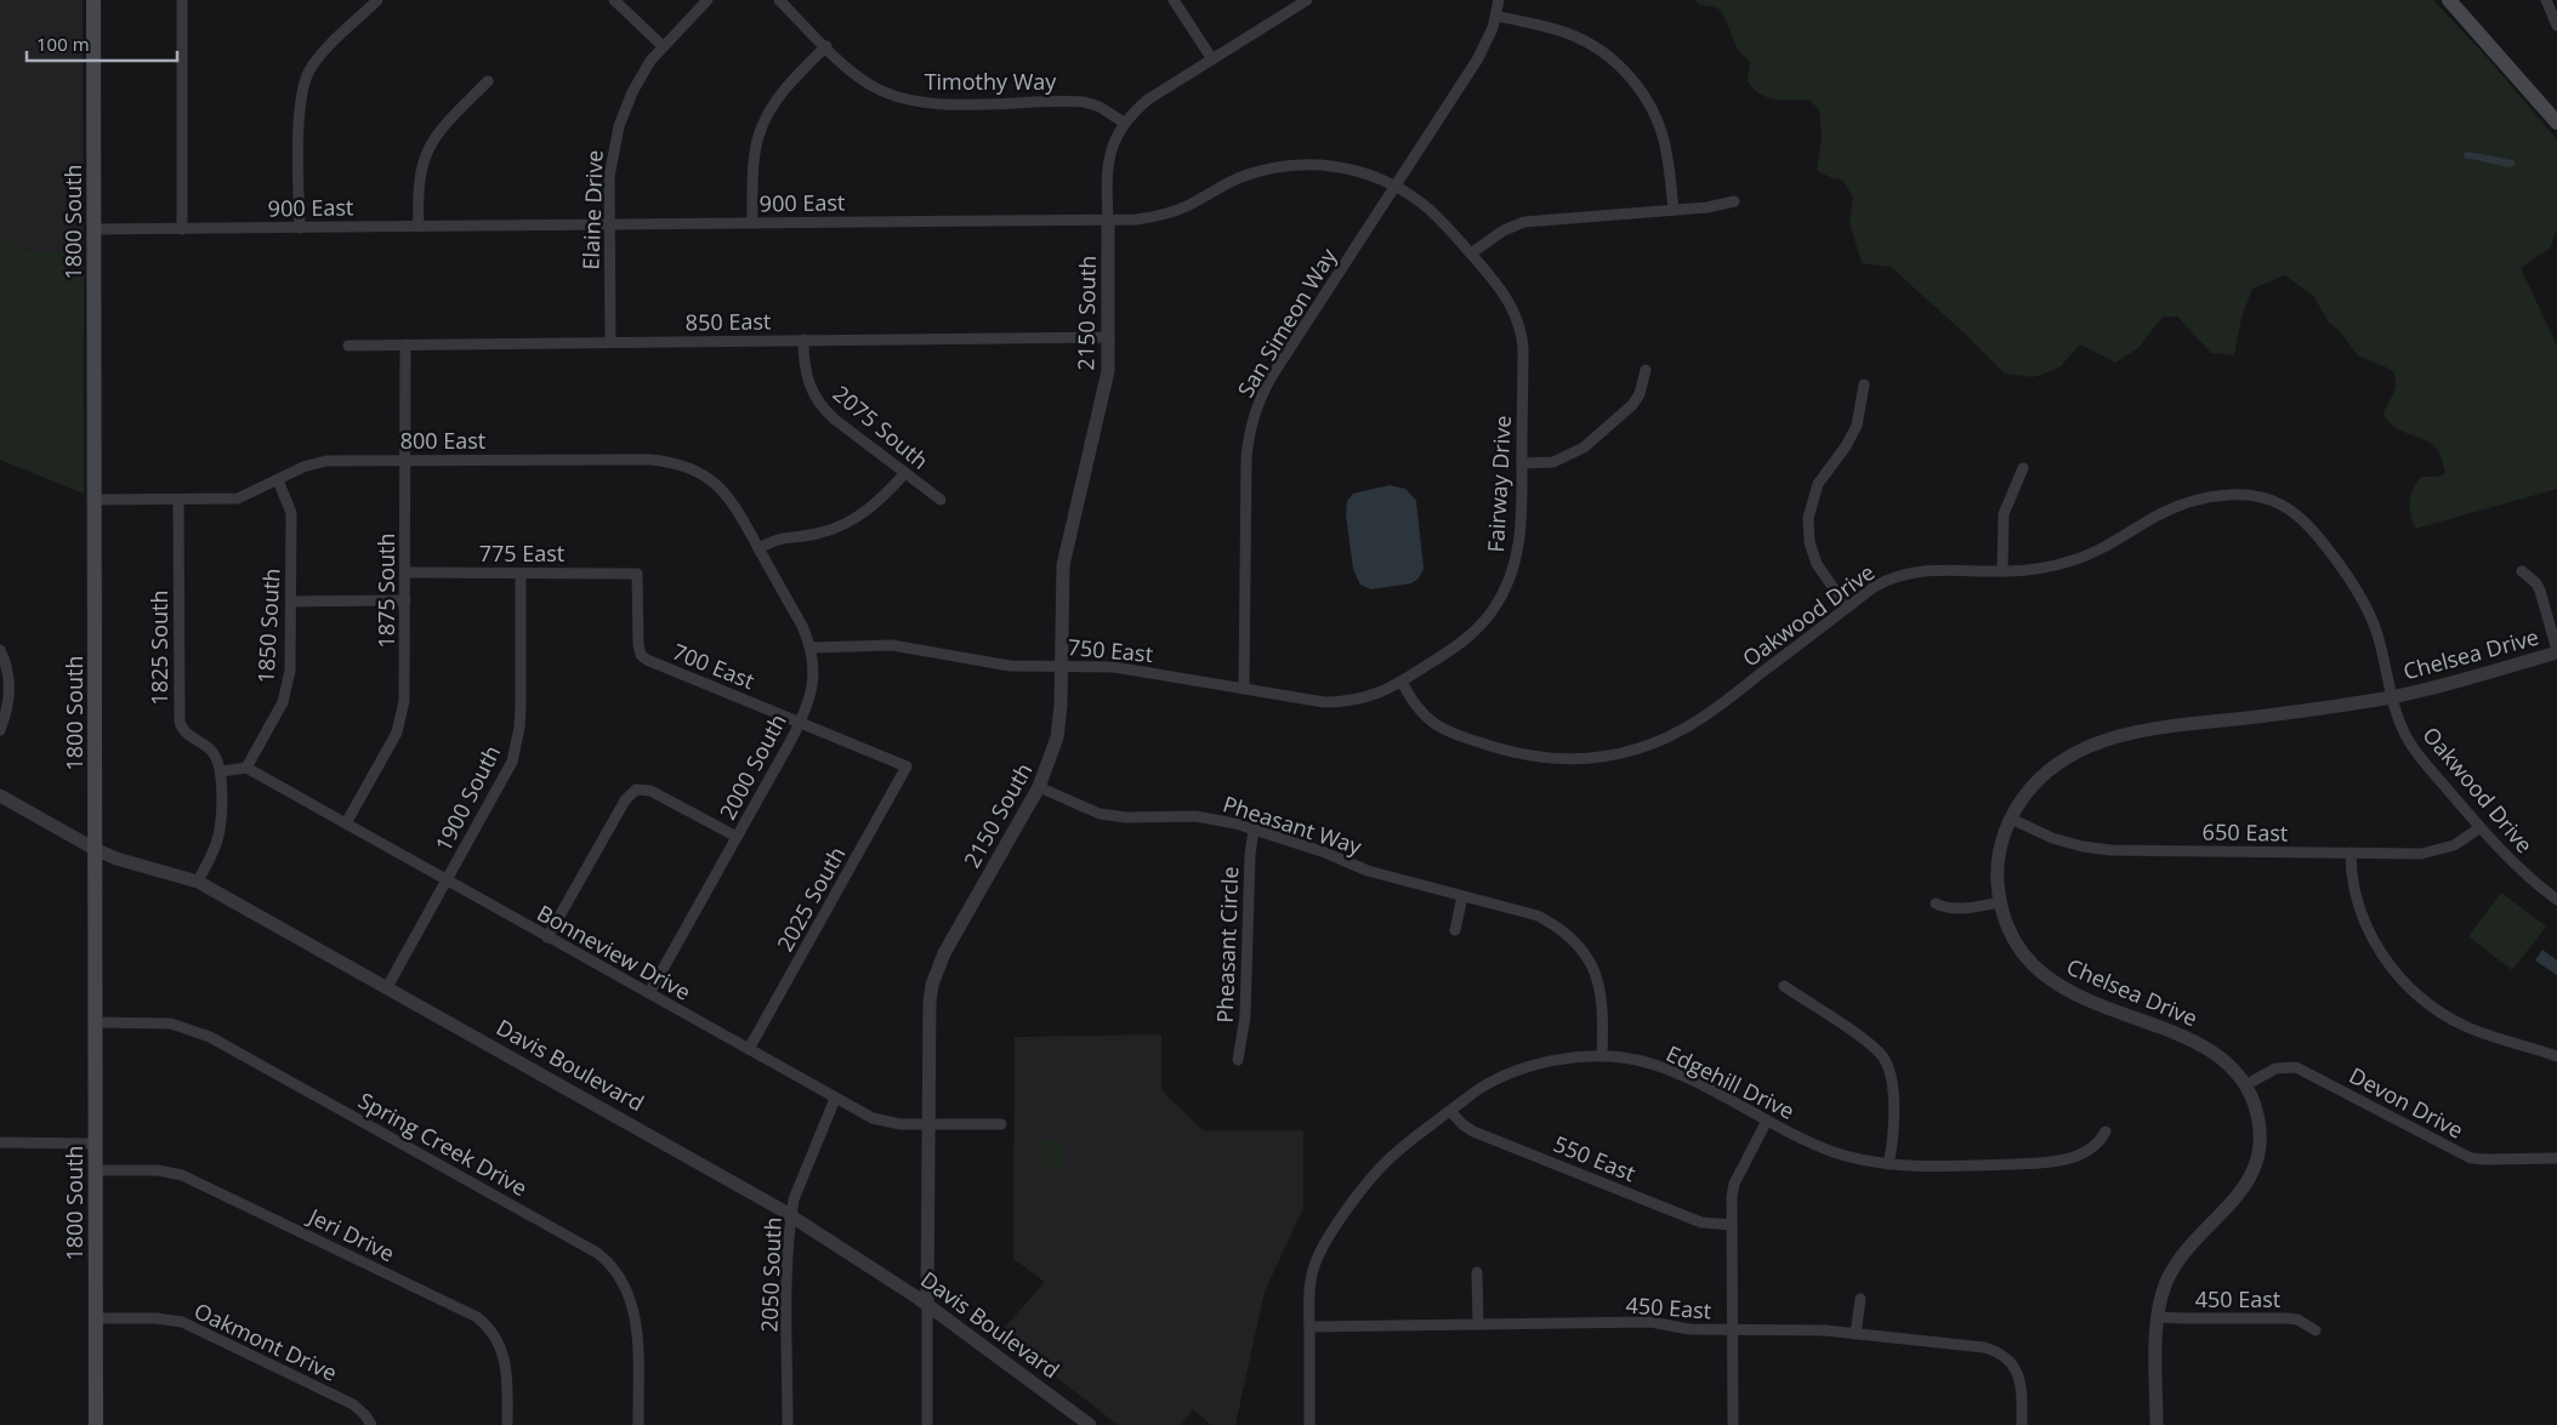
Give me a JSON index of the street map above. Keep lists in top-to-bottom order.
{
  "streets": {
    "main road": ["1800 South"],
    "street": [
      "Timothy Way",
      "900 East",
      "Elaine Drive",
      "2150 South",
      "850 East",
      "San Simeon Way",
      "2075 South",
      "800 East",
      "Fairway Drive",
      "775 East",
      "1875 South",
      "Oakwood Drive",
      "1850 South",
      "1825 South",
      "750 East",
      "Chelsea Drive",
      "700 East",
      "2000 South",
      "1900 South",
      "Pheasant Way",
      "650 East",
      "2025 South",
      "Pheasant Circle",
      "Bonneview Drive",
      "Davis Boulevard",
      "Edgehill Drive",
      "Devon Drive",
      "Spring Creek Drive",
      "550 East",
      "Jeri Drive",
      "2050 South",
      "450 East",
      "Oakmont Drive"
    ]
  },
  "crossings": [
    ["900 East", "Elaine Drive"],
    ["900 East", "1800 South"],
    ["900 East", "2150 South"],
    ["900 East", "San Simeon Way"],
    ["900 East", "Fairway Drive"],
    ["Elaine Drive", "850 East"],
    ["1800 South", "800 East"],
    ["1800 South", "Davis Boulevard"],
    ["1800 South", "Spring Creek Drive"],
    ["1800 South", "Jeri Drive"],
    ["1800 South", "Oakmont Drive"],
    ["2150 South", "850 East"],
    ["2150 South", "750 East"],
    ["2150 South", "Pheasant Way"],
    ["2150 South", "Bonneview Drive"],
    ["2150 South", "Davis Boulevard"],
    ["850 East", "2075 South"],
    ["850 East", "1875 South"],
    ["San Simeon Way", "750 East"],
    ["800 East", "1875 South"],
    ["800 East", "1850 South"],
    ["800 East", "1825 South"],
    ["800 East", "2000 South"],
    ["Fairway Drive", "Oakwood Drive"],
    ["Fairway Drive", "750 East"],
    ["775 East", "1875 South"],
    ["775 East", "700 East"],
    ["775 East", "1900 South"],
    ["1875 South", "Bonneview Drive"],
    ["Oakwood Drive", "750 East"],
    ["Oakwood Drive", "Chelsea Drive"],
    ["Oakwood Drive", "650 East"],
    ["1850 South", "Bonneview Drive"],
    ["750 East", "2000 South"],
    ["Chelsea Drive", "650 East"],
    ["Chelsea Drive", "Devon Drive"],
    ["Chelsea Drive", "450 East"],
    ["700 East", "2000 South"],
    ["700 East", "2025 South"],
    ["2000 South", "Bonneview Drive"],
    ["1900 South", "Bonneview Drive"],
    ["1900 South", "Davis Boulevard"],
    ["Pheasant Way", "Pheasant Circle"],
    ["Pheasant Way", "Edgehill Drive"],
    ["2025 South", "Bonneview Drive"],
    ["Bonneview Drive", "2050 South"],
    ["Davis Boulevard", "2050 South"],
    ["Edgehill Drive", "550 East"],
    ["Edgehill Drive", "450 East"]
  ],
  "scale_bar": "100 m"
}
